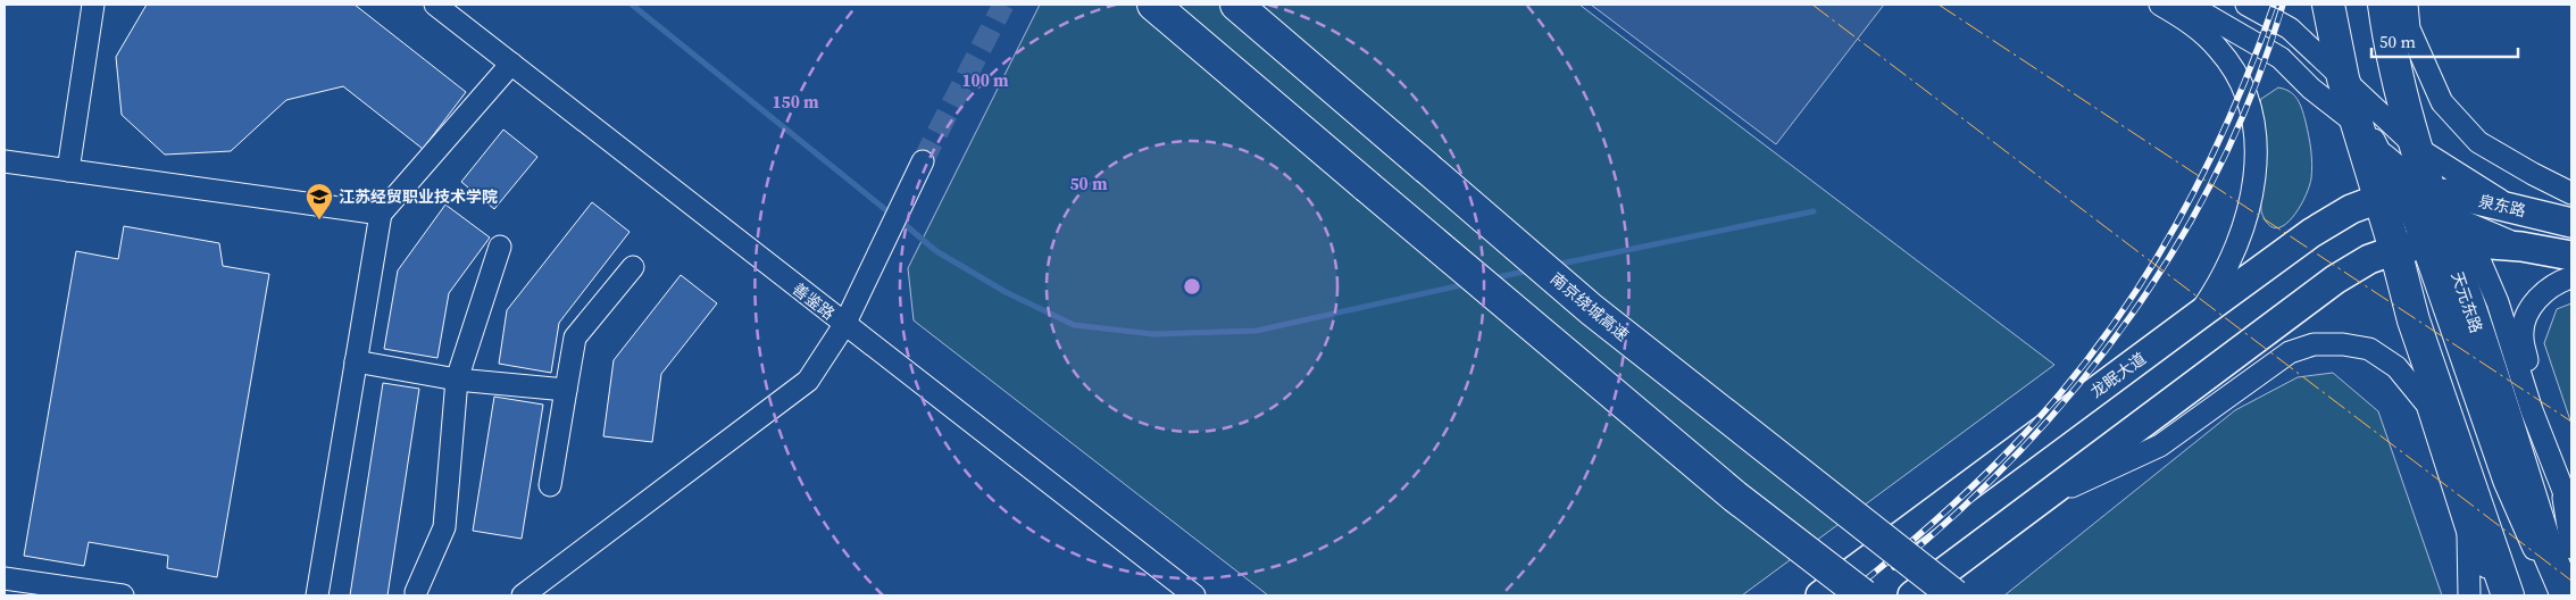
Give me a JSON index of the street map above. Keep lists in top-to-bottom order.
{
  "streets": {
    "highway": ["天元东路", "南京绕城高速"],
    "main road": ["泉东路", "龙眠大道"],
    "street": ["善鉴路"]
  },
  "crossings": [
    ["泉东路", "天元东路"],
    ["泉东路", "龙眠大道"],
    ["天元东路", "龙眠大道"]
  ],
  "places": {
    "school or university": ["江苏经贸职业技术学院"]
  },
  "scale_bar": "50 m",
  "rings": ["100 m", "150 m", "50 m"]
}
